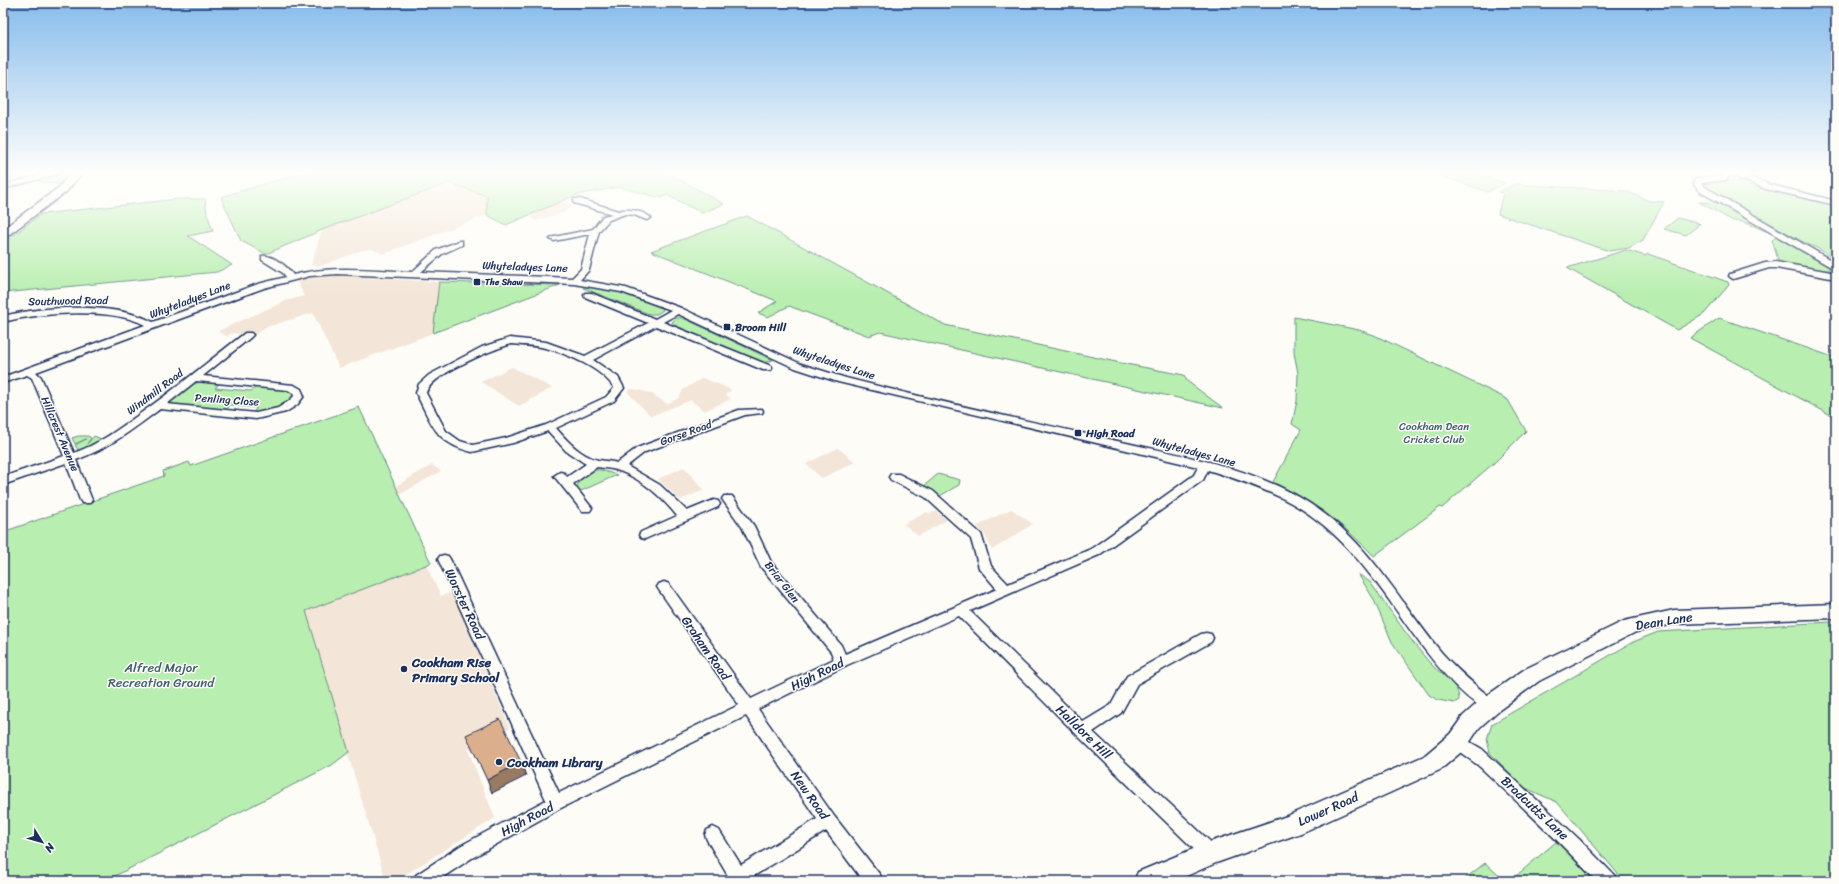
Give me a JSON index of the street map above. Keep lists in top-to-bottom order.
{
  "streets": {
    "street": [
      "Whyteladyes Lane",
      "Southwood Road",
      "Windmill Road",
      "Penling Close",
      "Gorse Road",
      "Hillcrest Avenue",
      "Briar Glen",
      "Worster Road",
      "Dean Lane",
      "Graham Road",
      "High Road",
      "Halldore Hill",
      "New Road",
      "Bradcutts Lane",
      "Lower Road"
    ]
  },
  "crossings": [
    ["Whyteladyes Lane", "Southwood Road"],
    ["Whyteladyes Lane", "Hillcrest Avenue"],
    ["Whyteladyes Lane", "Dean Lane"],
    ["Whyteladyes Lane", "High Road"],
    ["Whyteladyes Lane", "Lower Road"],
    ["Windmill Road", "Penling Close"],
    ["Windmill Road", "Hillcrest Avenue"],
    ["Briar Glen", "High Road"],
    ["Worster Road", "High Road"],
    ["Dean Lane", "Lower Road"],
    ["Graham Road", "High Road"],
    ["Graham Road", "New Road"],
    ["High Road", "Halldore Hill"],
    ["High Road", "New Road"],
    ["Halldore Hill", "Lower Road"],
    ["Bradcutts Lane", "Lower Road"]
  ],
  "parks": ["Cookham Dean Cricket Club", "Alfred Major Recreation Ground"],
  "places": {
    "transit": ["The Shaw", "Broom Hill", "High Road"],
    "other": ["Cookham Rise Primary School", "Cookham Library"]
  },
  "north": "bottom right"
}
